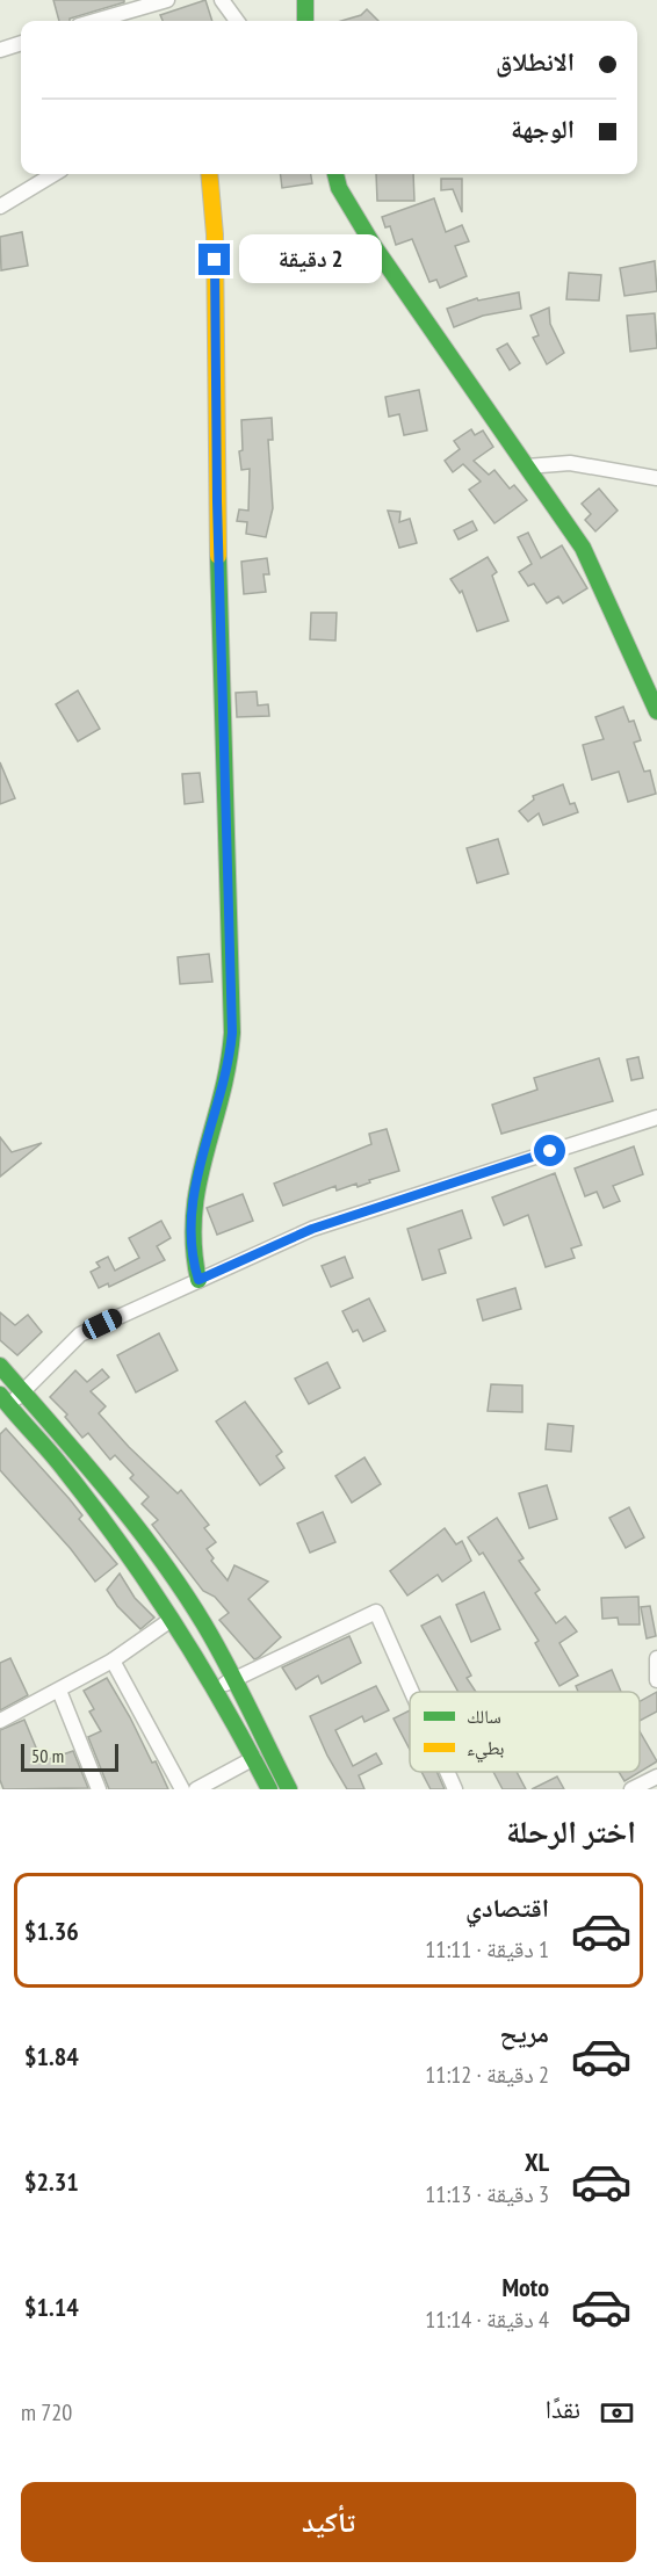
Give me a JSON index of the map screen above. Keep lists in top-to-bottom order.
{
  "legend": ["سالك", "بطيء"],
  "scale_bar": "50 m",
  "page": {
    "banner": ["الانطلاق", "الوجهة"],
    "bubble": "2 دقيقة",
    "scale": "50 m",
    "heading": "اختر الرحلة",
    "list": [
      {
        "name": "اقتصادي",
        "note": "1 دقيقة · 11:11",
        "value": "$1.36"
      },
      {
        "name": "مريح",
        "note": "2 دقيقة · 11:12",
        "value": "$1.84"
      },
      {
        "name": "XL",
        "note": "3 دقيقة · 11:13",
        "value": "$2.31"
      },
      {
        "name": "Moto",
        "note": "4 دقيقة · 11:14",
        "value": "$1.14"
      }
    ],
    "pay": ["نقدًا", "720 m"],
    "buttons": "تأكيد"
  }
}
